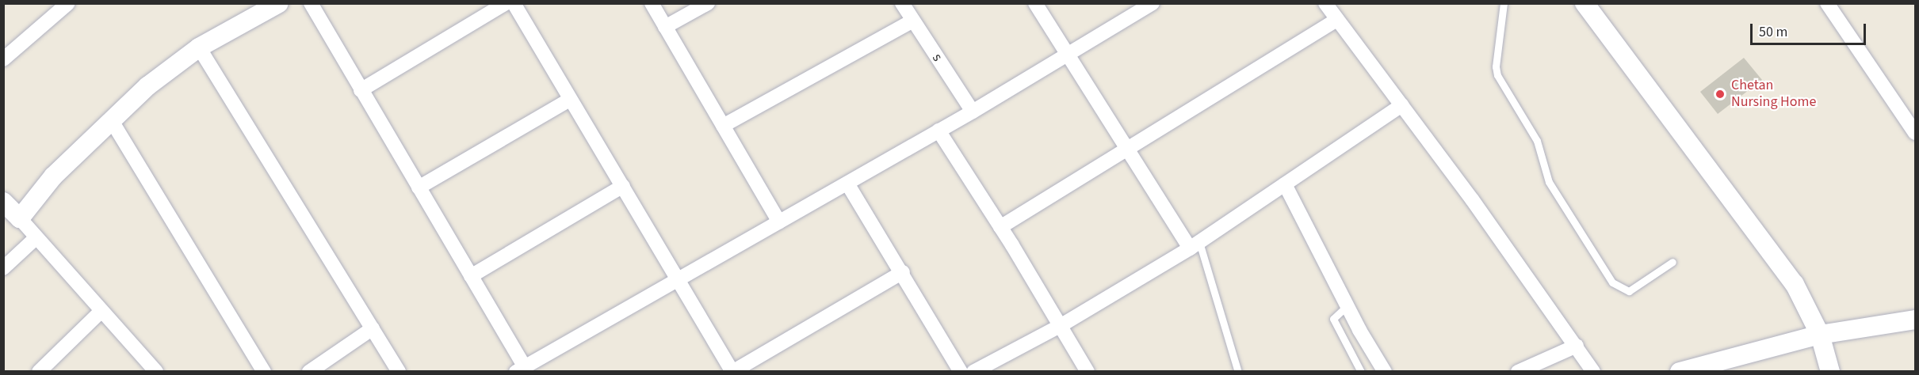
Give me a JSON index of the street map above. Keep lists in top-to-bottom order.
{
  "streets": {
    "street": ["s"]
  },
  "places": ["Chetan Nursing Home"],
  "scale_bar": "50 m"
}
